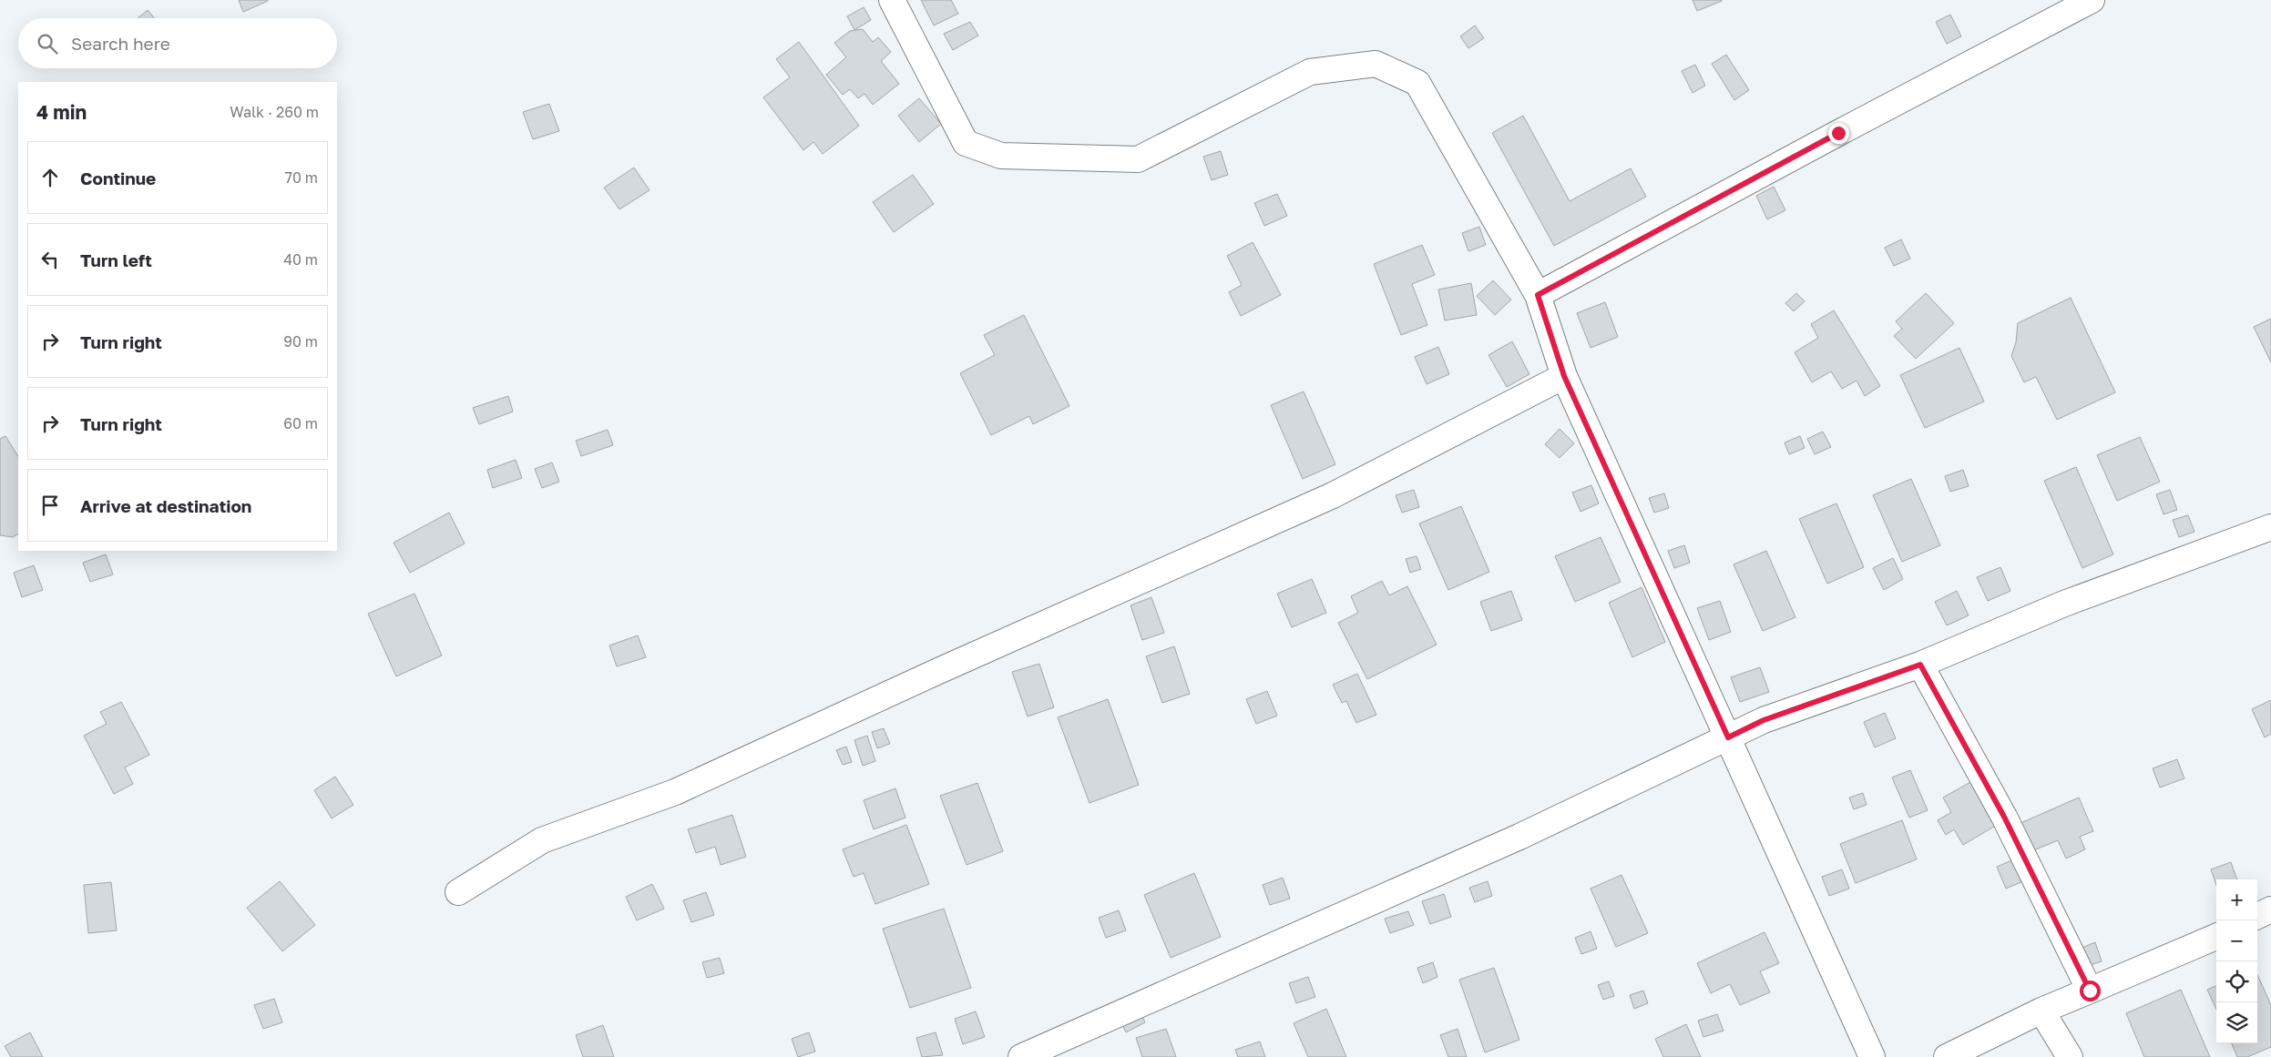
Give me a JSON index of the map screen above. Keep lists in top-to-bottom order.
{
  "page": {
    "search": "Search here",
    "heading": ["4 min", "Walk · 260 m"],
    "list": [
      ["Continue", "70 m"],
      ["Turn left", "40 m"],
      ["Turn right", "90 m"],
      ["Turn right", "60 m"],
      "Arrive at destination"
    ],
    "map_buttons": ["+", "−"]
  }
}
